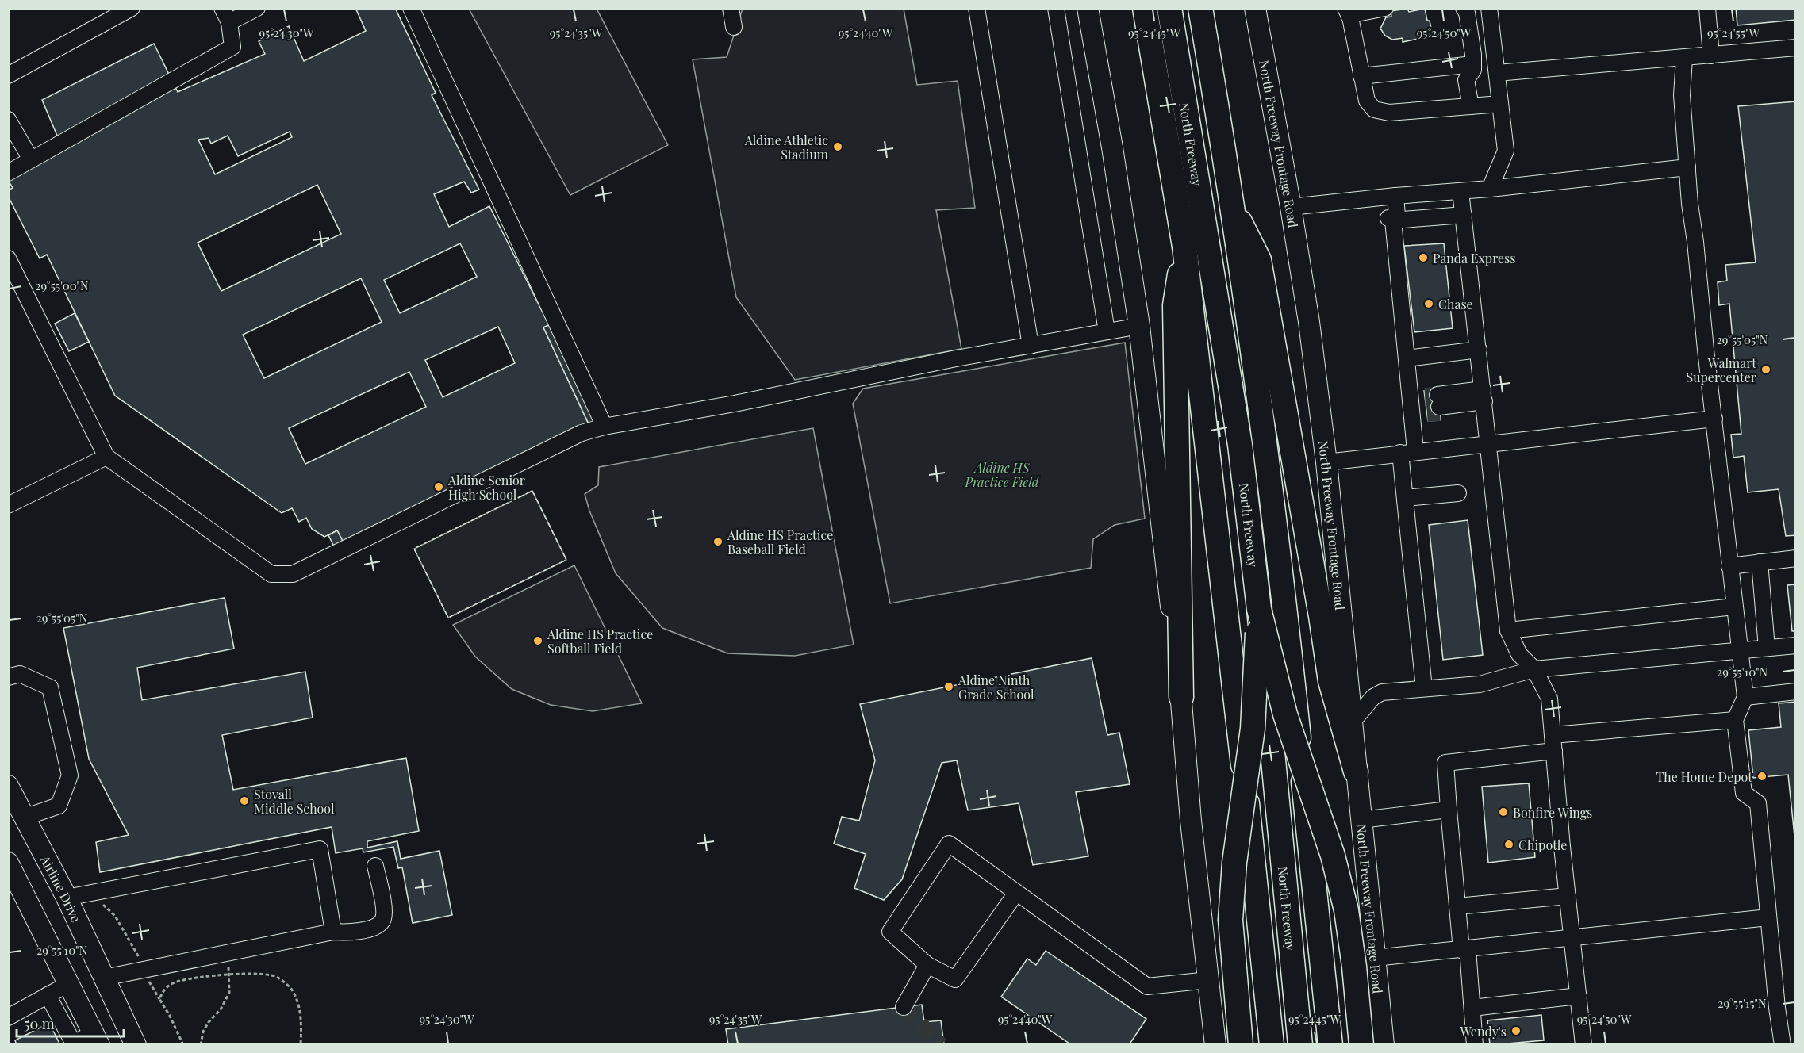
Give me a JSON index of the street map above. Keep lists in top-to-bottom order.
{
  "streets": {
    "highway": ["North Freeway"],
    "main road": ["North Freeway Frontage Road", "Airline Drive"]
  },
  "parks": ["Aldine HS Practice Field"],
  "places": [
    "Aldine Athletic Stadium",
    "Panda Express",
    "Chase",
    "Walmart Supercenter",
    "Aldine Senior High School",
    "Aldine HS Practice Baseball Field",
    "Aldine HS Practice Softball Field",
    "Aldine Ninth Grade School",
    "The Home Depot",
    "Stovall Middle School",
    "Bonfire Wings",
    "Chipotle",
    "Wendy's"
  ],
  "scale_bar": "50 m",
  "coordinates": [
    "95°24'30\"W",
    "95°24'35\"W",
    "95°24'40\"W",
    "95°24'45\"W",
    "95°24'50\"W",
    "95°24'55\"W",
    "29°55'00\"N",
    "29°55'05\"N",
    "29°55'10\"N",
    "29°55'15\"N"
  ]
}
